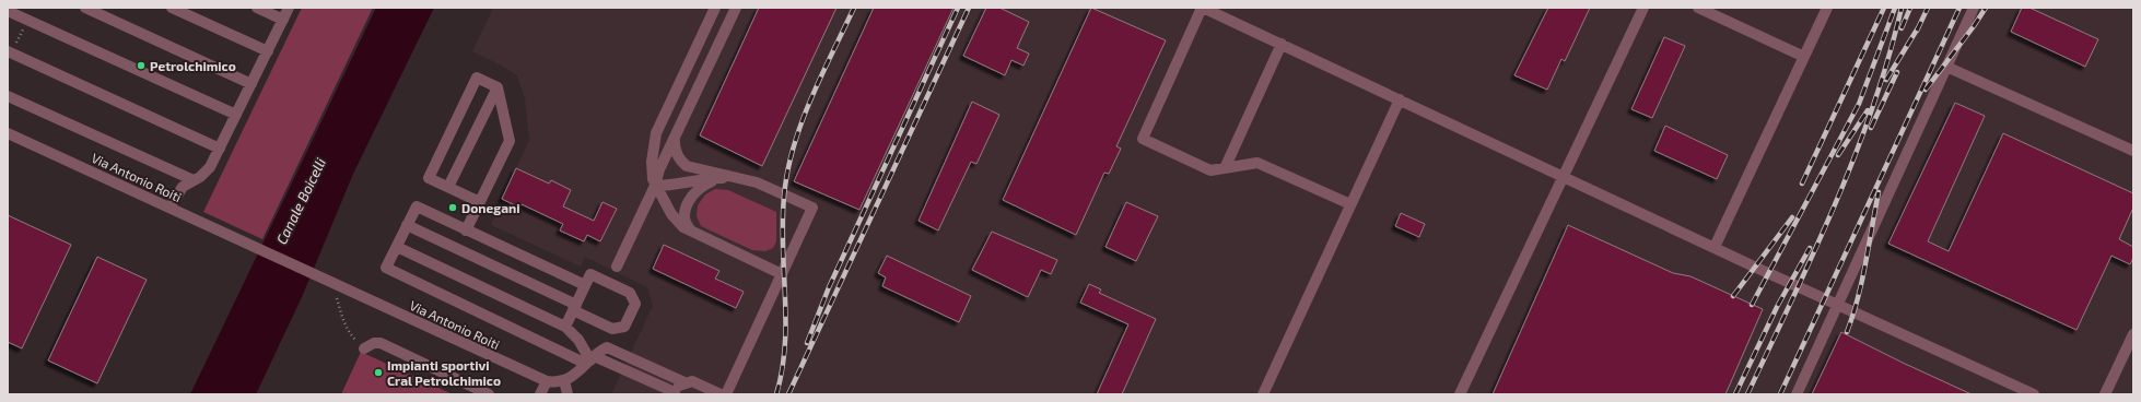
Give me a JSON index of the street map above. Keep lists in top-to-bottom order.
{
  "streets": {
    "street": ["Via Antonio Roiti"]
  },
  "water": ["Canale Boicelli"],
  "places": ["Petrolchimico", "Donegani", "Impianti sportivi Cral Petrolchimico"]
}
